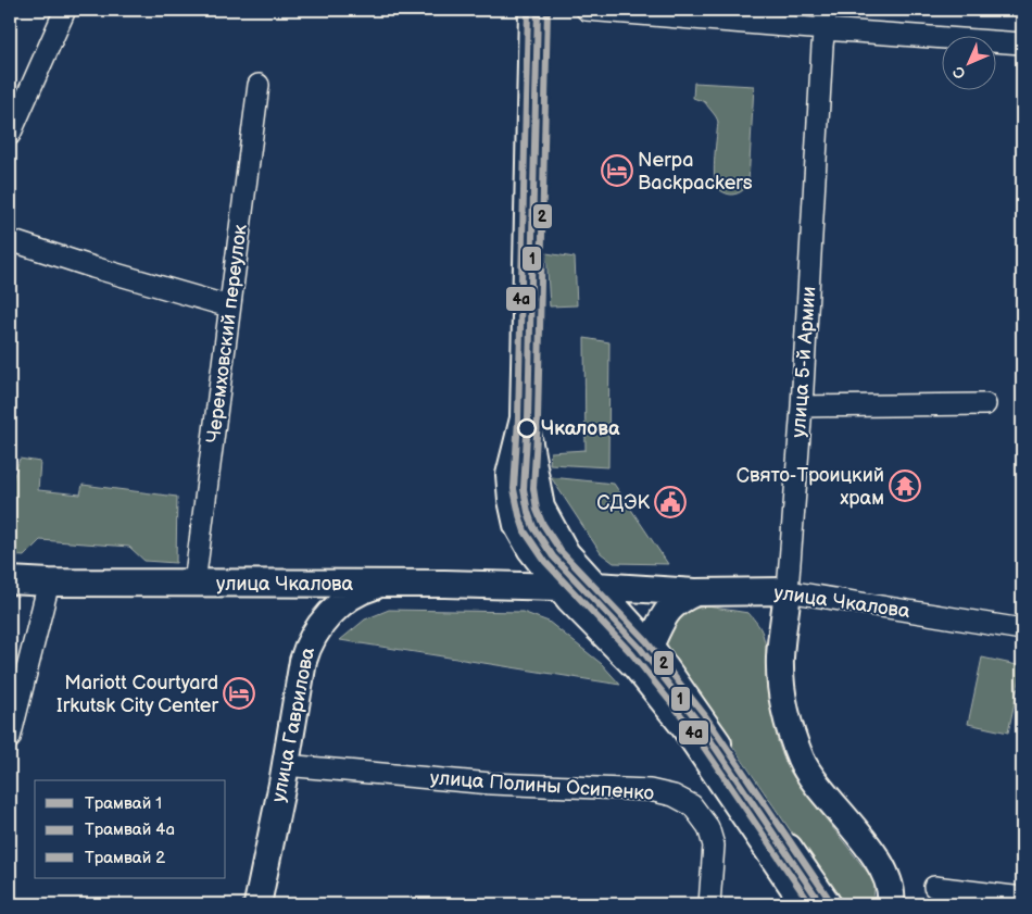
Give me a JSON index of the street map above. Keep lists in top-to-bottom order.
{
  "streets": {
    "main road": ["улица 5-й Армии", "улица Чкалова", "улица Гаврилова"],
    "street": ["Черемховский переулок", "улица Полины Осипенко"]
  },
  "crossings": [
    ["Черемховский переулок", "улица Чкалова"],
    ["улица 5-й Армии", "улица Чкалова"],
    ["улица Чкалова", "улица Гаврилова"],
    ["улица Гаврилова", "улица Полины Осипенко"]
  ],
  "places": {
    "hotel": ["Nerpa Backpackers", "Mariott Courtyard Irkutsk City Center"],
    "other": ["Чкалова"],
    "temple": ["Свято-Троицкий храм"],
    "public building": ["СДЭК"]
  },
  "lines": ["tram line 1", "tram line 4a", "tram line 2"],
  "legend": ["Трамвай 1", "Трамвай 4a", "Трамвай 2"],
  "north": "bottom left"
}
